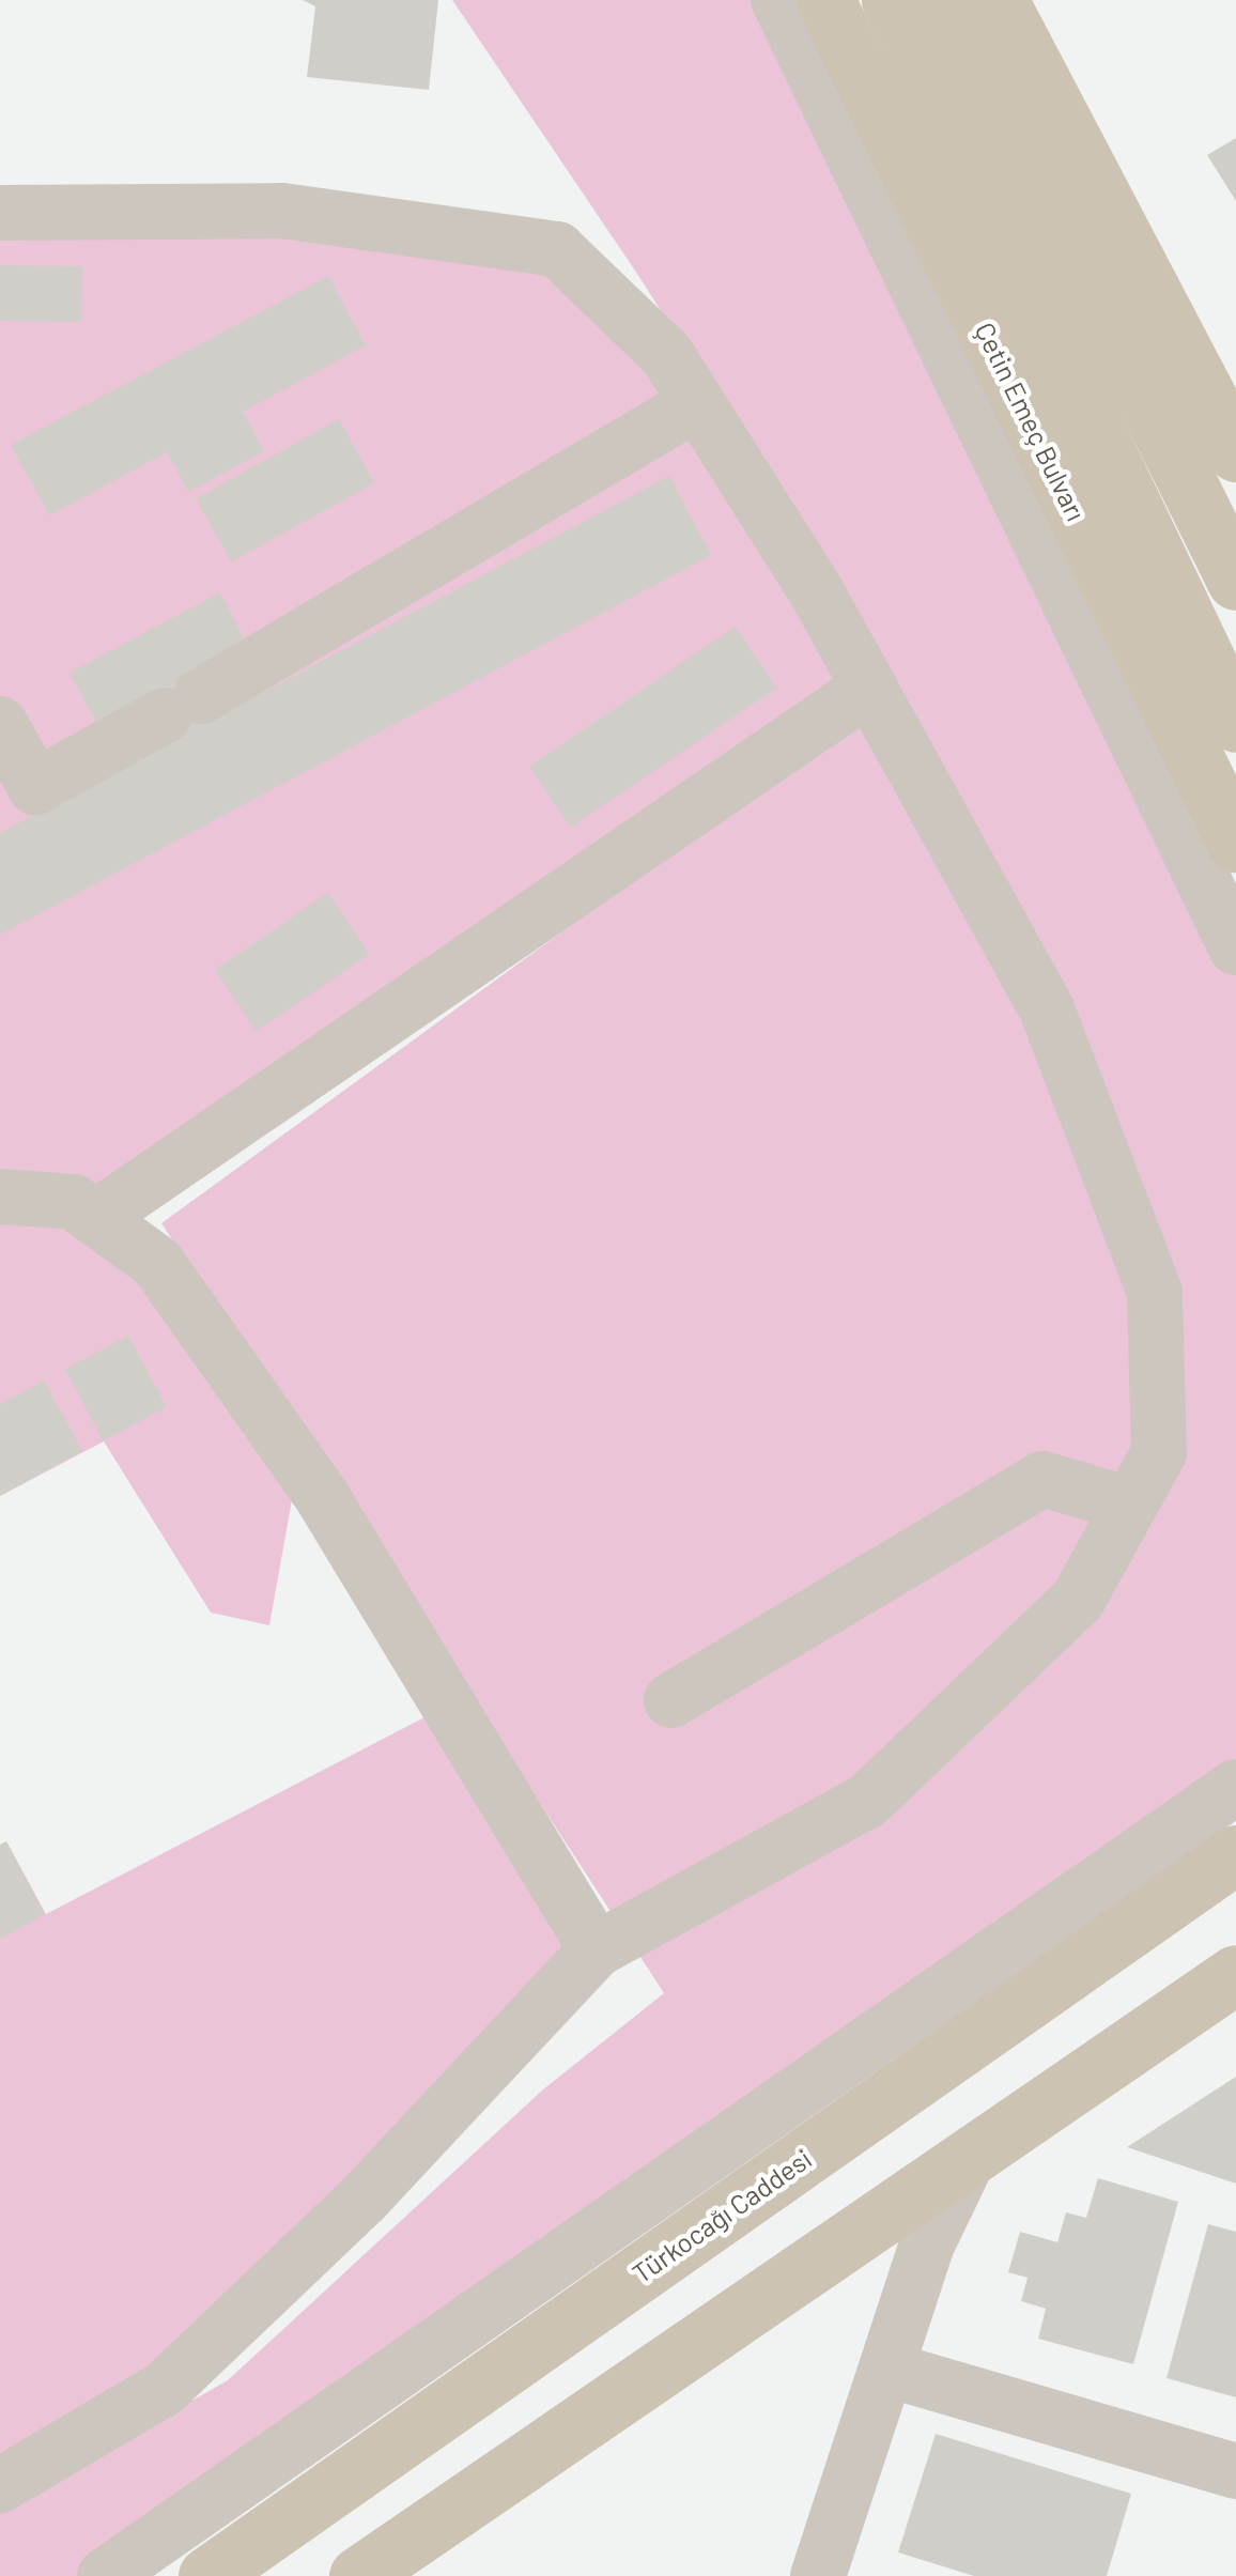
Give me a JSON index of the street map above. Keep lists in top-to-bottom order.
{
  "streets": {
    "main road": ["Çetin Emeç Bulvarı", "Türkocağı Caddesi"]
  }
}
